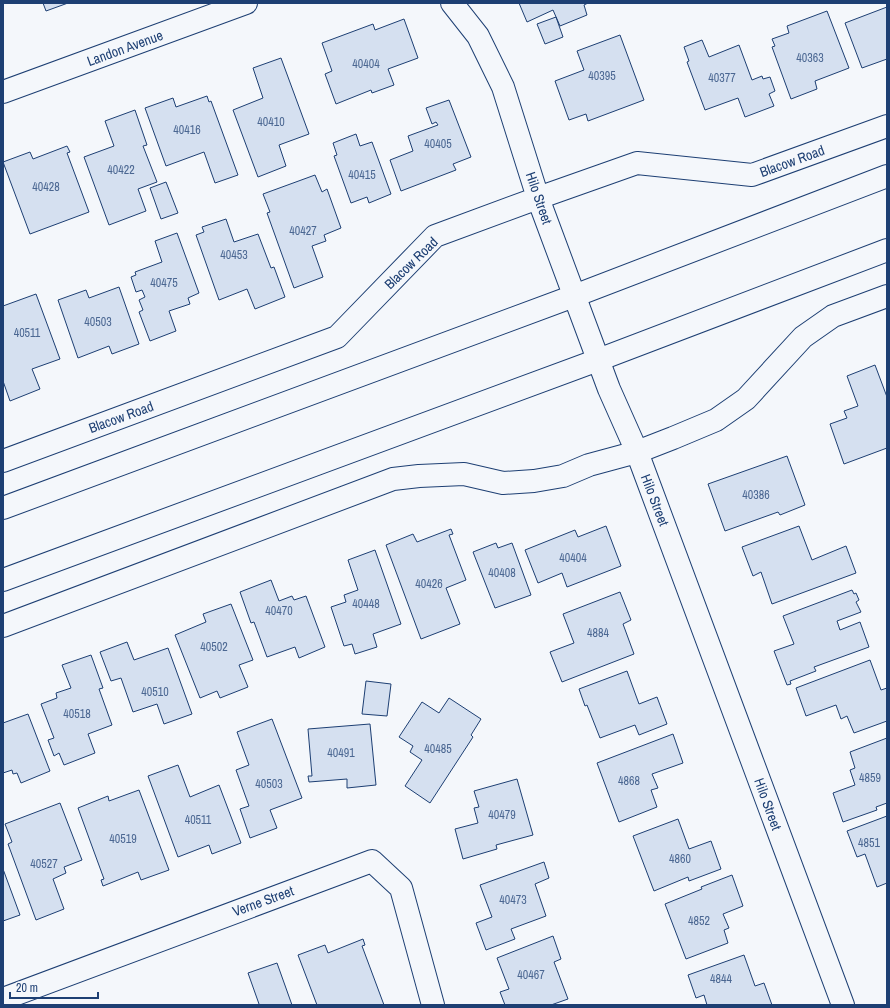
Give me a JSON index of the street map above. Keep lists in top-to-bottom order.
{
  "streets": {
    "street": [
      "Landon Avenue",
      "Blacow Road",
      "Hilo Street",
      "Verne Street"
    ]
  },
  "crossings": [
    ["Blacow Road", "Hilo Street"]
  ],
  "house_numbers": [
    "40363",
    "40404",
    "40395",
    "40377",
    "40410",
    "40416",
    "40405",
    "40422",
    "40415",
    "40428",
    "40427",
    "40453",
    "40475",
    "40503",
    "40511",
    "40386",
    "40404",
    "40408",
    "40426",
    "40448",
    "40470",
    "4884",
    "40502",
    "40510",
    "40518",
    "40485",
    "40491",
    "4859",
    "4868",
    "40503",
    "40479",
    "40511",
    "40519",
    "4851",
    "4860",
    "40527",
    "40473",
    "4852",
    "40467",
    "4844"
  ],
  "scale_bar": "20 m"
}
